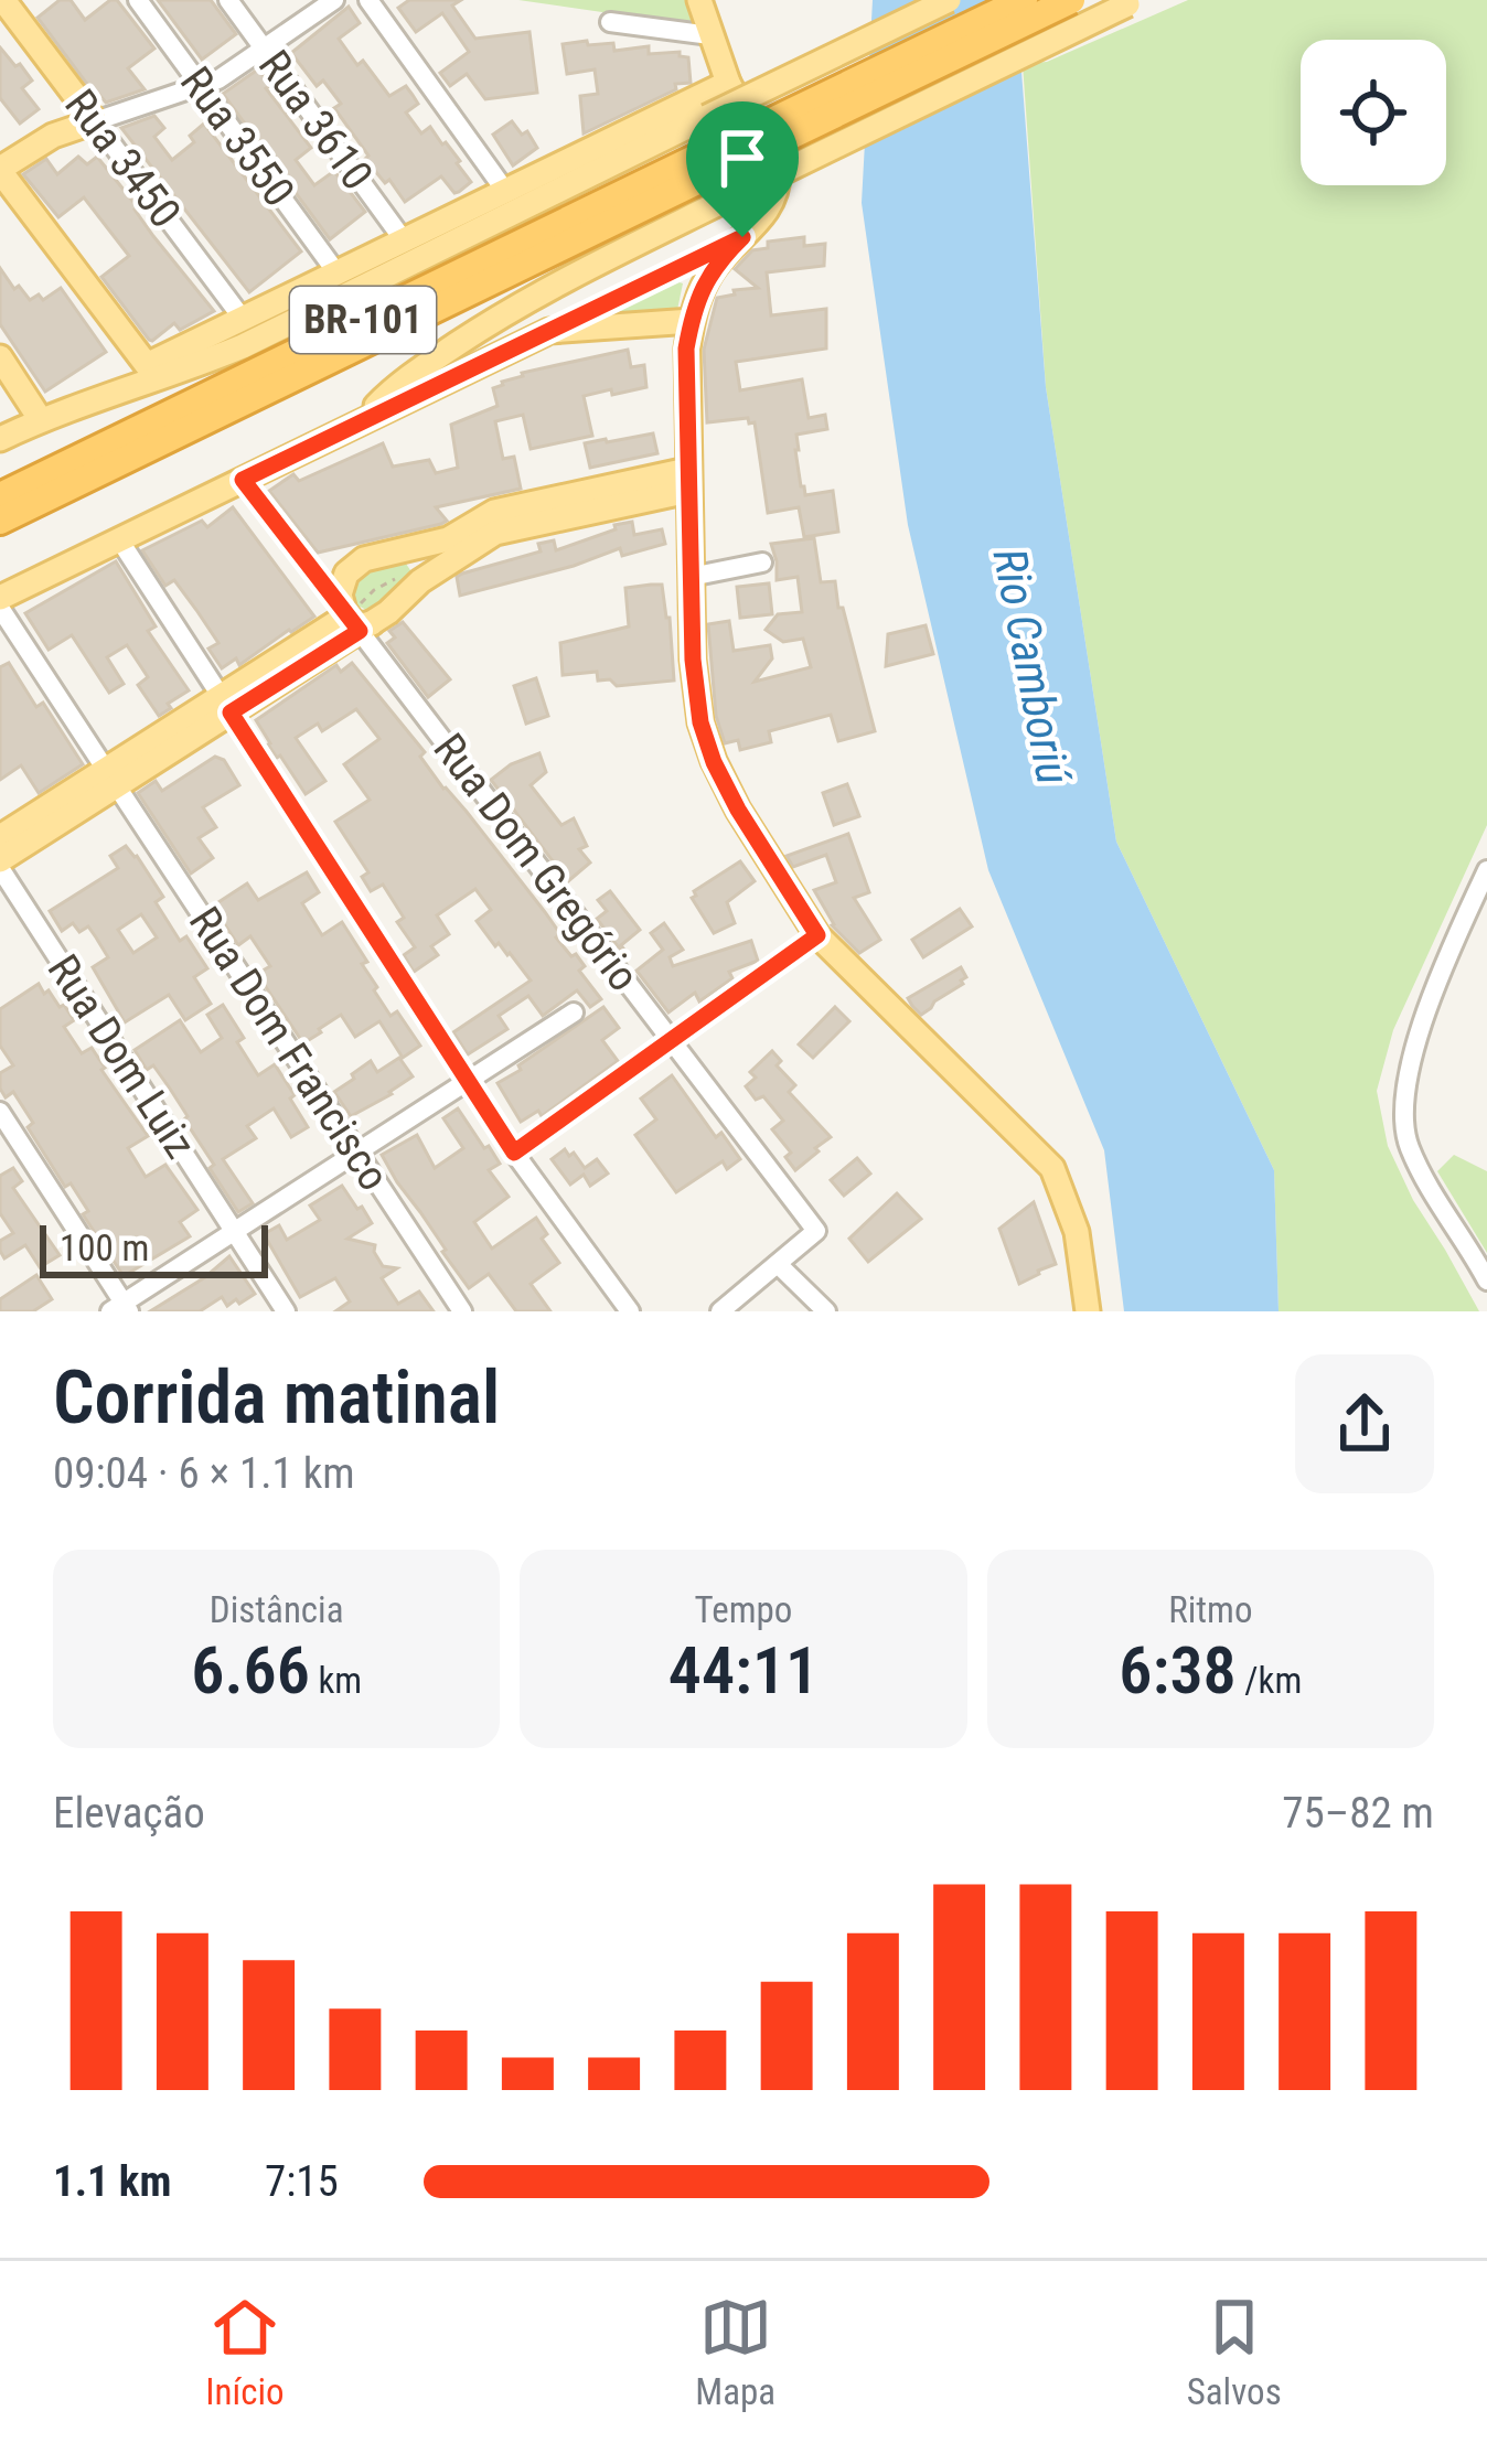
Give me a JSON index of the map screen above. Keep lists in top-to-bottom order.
{
  "streets": {
    "highway": ["BR-101"],
    "main road": ["Rua 3450"],
    "street": [
      "Rua 3610",
      "Rua 3550",
      "Rua Dom Gregório",
      "Rua Dom Francisco",
      "Rua Dom Luiz"
    ]
  },
  "water": ["Rio Camboriú"],
  "scale_bar": "100 m",
  "page": {
    "scale": "100 m",
    "heading": ["Corrida matinal", "09:04 · 6 × 1.1 km"],
    "stats": [
      ["Distância", "6.66 km"],
      ["Tempo", "44:11"],
      ["Ritmo", "6:38 /km"]
    ],
    "chart": ["Elevação", "75–82 m"],
    "list": [
      {
        "name": "1.1 km",
        "note": "7:15"
      }
    ],
    "tabs": ["Início", "Mapa", "Salvos"]
  }
}
